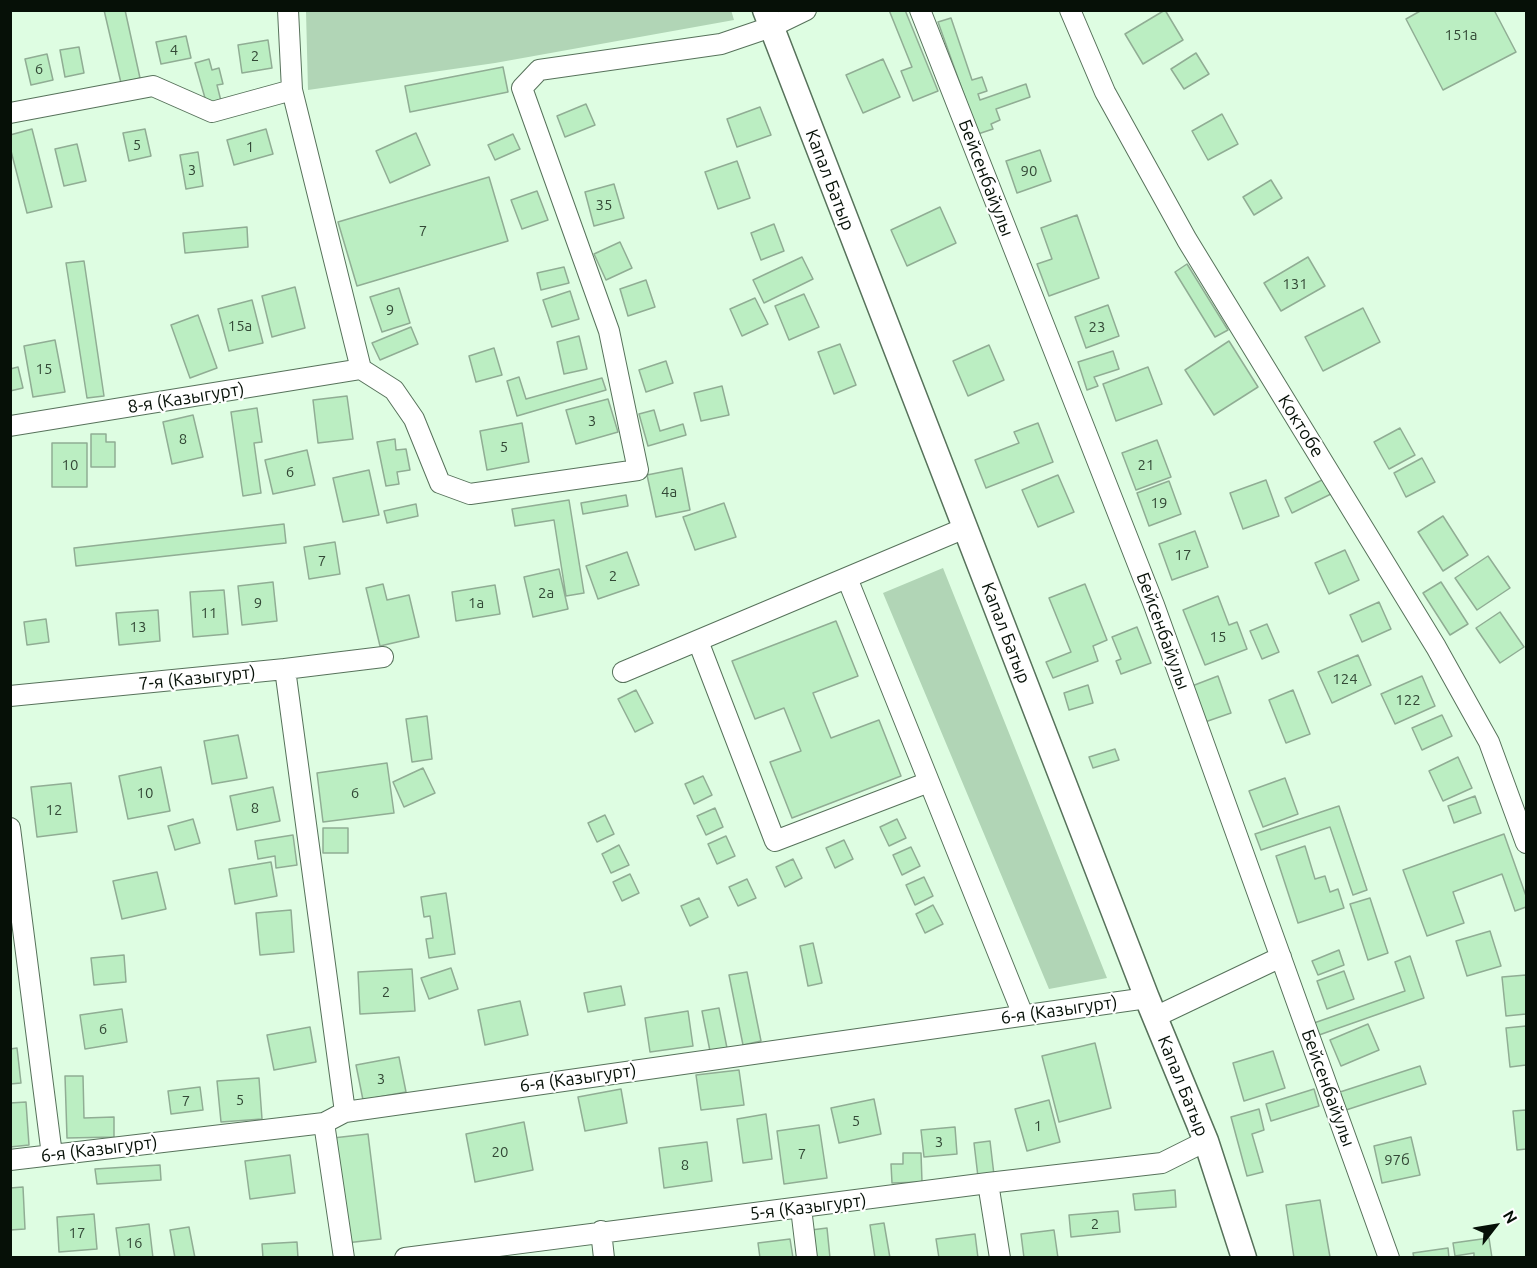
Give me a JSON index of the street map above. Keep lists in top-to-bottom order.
{
  "streets": {
    "main road": ["Капал Батыр"],
    "street": [
      "Бейсенбайулы",
      "8-я (Казыгурт)",
      "Коктобе",
      "7-я (Казыгурт)",
      "6-я (Казыгурт)",
      "5-я (Казыгурт)"
    ]
  },
  "crossings": [
    ["Бейсенбайулы", "6-я (Казыгурт)"],
    ["Капал Батыр", "6-я (Казыгурт)"],
    ["Капал Батыр", "5-я (Казыгурт)"]
  ],
  "house_numbers": [
    "151а",
    "4",
    "2",
    "6",
    "5",
    "1",
    "3",
    "90",
    "35",
    "7",
    "131",
    "9",
    "15а",
    "23",
    "15",
    "3",
    "8",
    "5",
    "10",
    "21",
    "6",
    "4а",
    "19",
    "17",
    "7",
    "2",
    "2а",
    "9",
    "1а",
    "11",
    "13",
    "15",
    "124",
    "122",
    "10",
    "6",
    "8",
    "12",
    "2",
    "6",
    "3",
    "5",
    "7",
    "5",
    "1",
    "3",
    "20",
    "7",
    "97б",
    "8",
    "2",
    "17",
    "16"
  ],
  "north": "top right"
}
